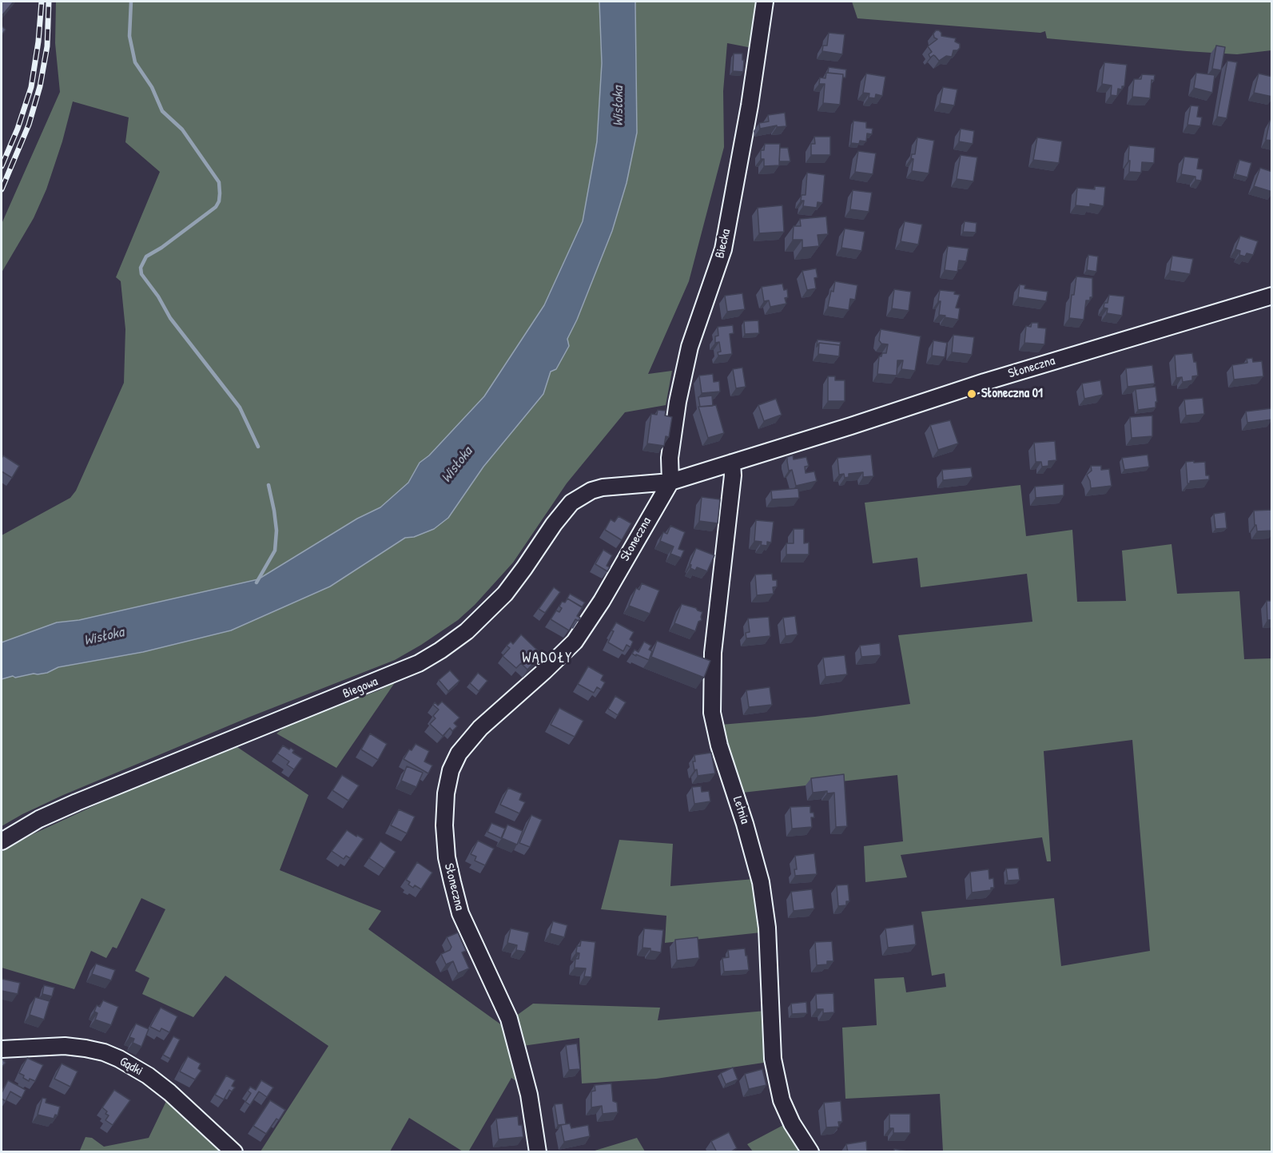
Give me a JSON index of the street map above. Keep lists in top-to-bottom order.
{
  "streets": {
    "street": [
      "Biecka",
      "Słoneczna",
      "Biegowa",
      "Letnia",
      "Gądki"
    ]
  },
  "crossings": [
    ["Biecka", "Słoneczna"],
    ["Biecka", "Biegowa"],
    ["Słoneczna", "Biegowa"],
    ["Słoneczna", "Letnia"]
  ],
  "districts": ["WĄDOŁY"],
  "water": ["Wisłoka"],
  "places": ["Słoneczna 01"]
}
